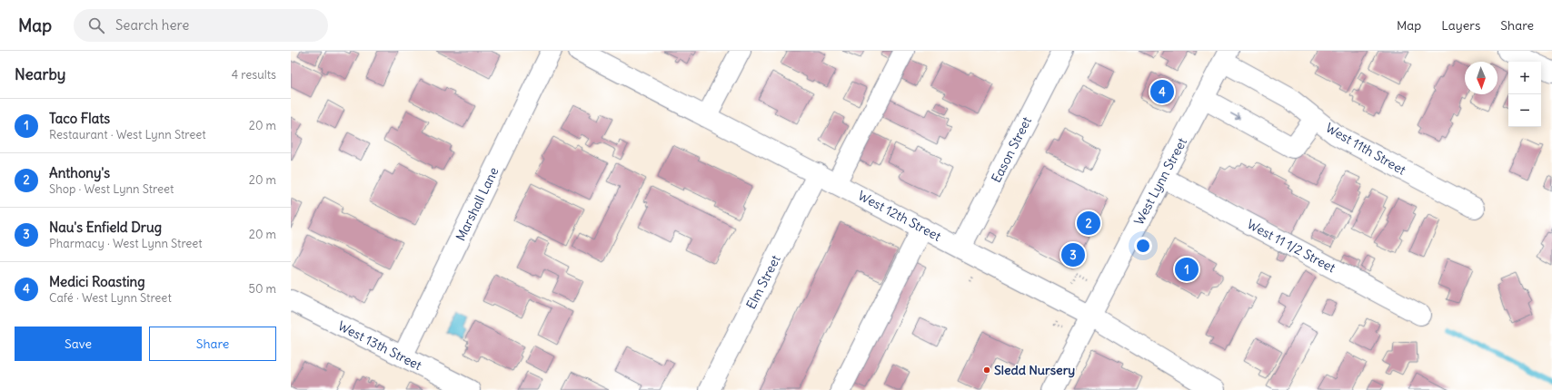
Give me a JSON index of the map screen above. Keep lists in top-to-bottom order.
{
  "streets": {
    "street": [
      "West 11th Street",
      "Eason Street",
      "West Lynn Street",
      "Marshall Lane",
      "West 12th Street",
      "West 11 1/2 Street",
      "Elm Street",
      "West 13th Street"
    ]
  },
  "crossings": [
    ["West 11th Street", "West Lynn Street"],
    ["Eason Street", "West 12th Street"],
    ["West Lynn Street", "West 12th Street"],
    ["West Lynn Street", "West 11 1/2 Street"],
    ["Marshall Lane", "West 13th Street"],
    ["West 12th Street", "Elm Street"]
  ],
  "places": ["Sledd Nursery"],
  "north": "bottom",
  "page": {
    "header": "Map",
    "search": "Search here",
    "nav": ["Map", "Layers", "Share"],
    "heading": ["Nearby", "4 results"],
    "map_buttons": ["+", "−"],
    "pins": [
      "4",
      "2",
      "3",
      "1"
    ],
    "list": [
      {
        "mark": "1",
        "name": "Taco Flats",
        "note": "Restaurant · West Lynn Street",
        "value": "20 m"
      },
      {
        "mark": "2",
        "name": "Anthony's",
        "note": "Shop · West Lynn Street",
        "value": "20 m"
      },
      {
        "mark": "3",
        "name": "Nau's Enfield Drug",
        "note": "Pharmacy · West Lynn Street",
        "value": "20 m"
      },
      {
        "mark": "4",
        "name": "Medici Roasting",
        "note": "Café · West Lynn Street",
        "value": "50 m"
      }
    ],
    "buttons": ["Save", "Share"]
  }
}
